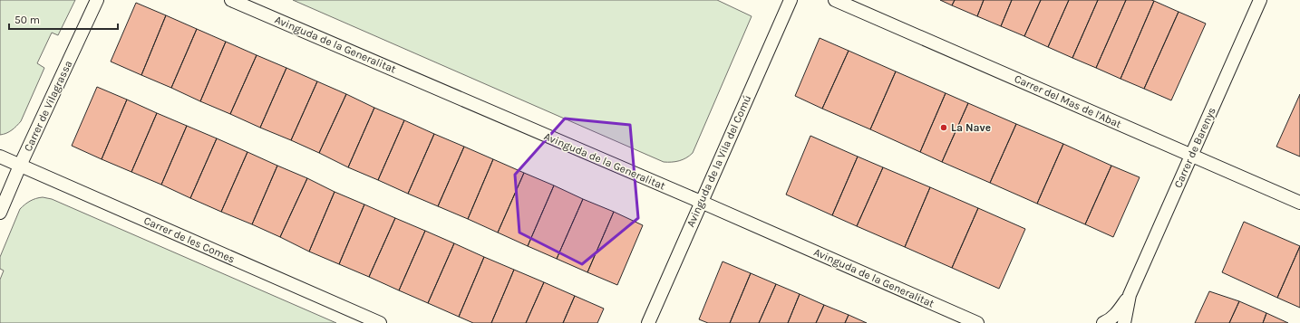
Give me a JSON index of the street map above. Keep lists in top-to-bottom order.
{
  "streets": {
    "street": [
      "Avinguda de la Generalitat",
      "Carrer del Mas de l'Abat",
      "Carrer de Vilagrassa",
      "Carrer de Barenys",
      "Avinguda de la Vila del Comú",
      "Carrer de les Comes"
    ]
  },
  "crossings": [
    ["Avinguda de la Generalitat", "Avinguda de la Vila del Comú"],
    ["Carrer del Mas de l'Abat", "Carrer de Barenys"],
    ["Carrer de Vilagrassa", "Carrer de les Comes"]
  ],
  "places": ["La Nave"],
  "scale_bar": "50 m"
}
